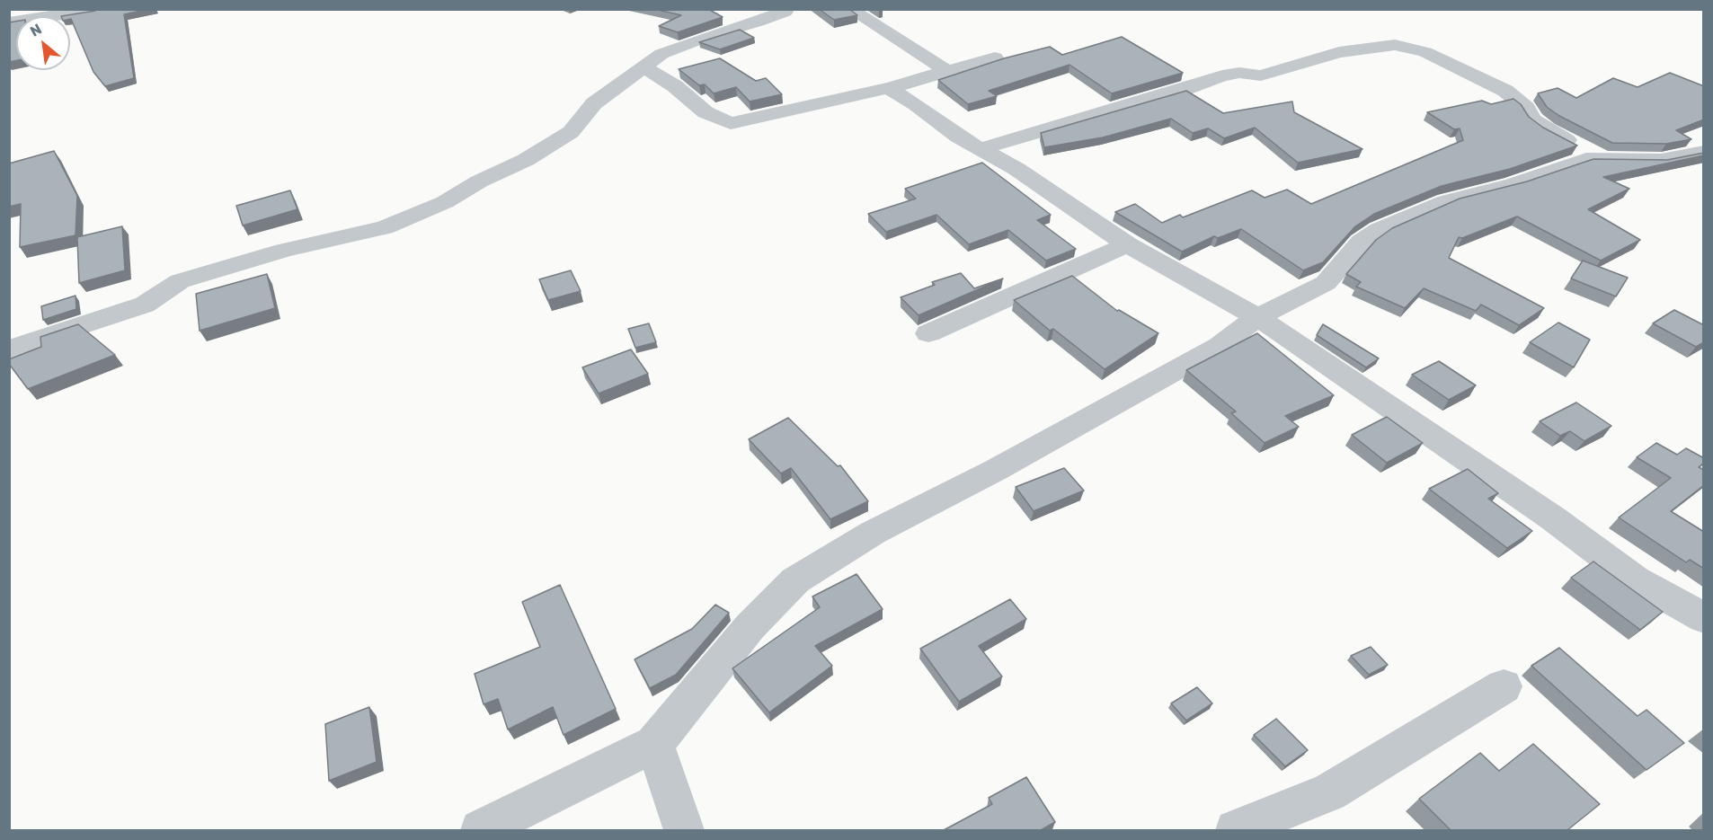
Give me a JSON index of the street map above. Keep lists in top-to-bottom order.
{
  "north": "top left"
}
